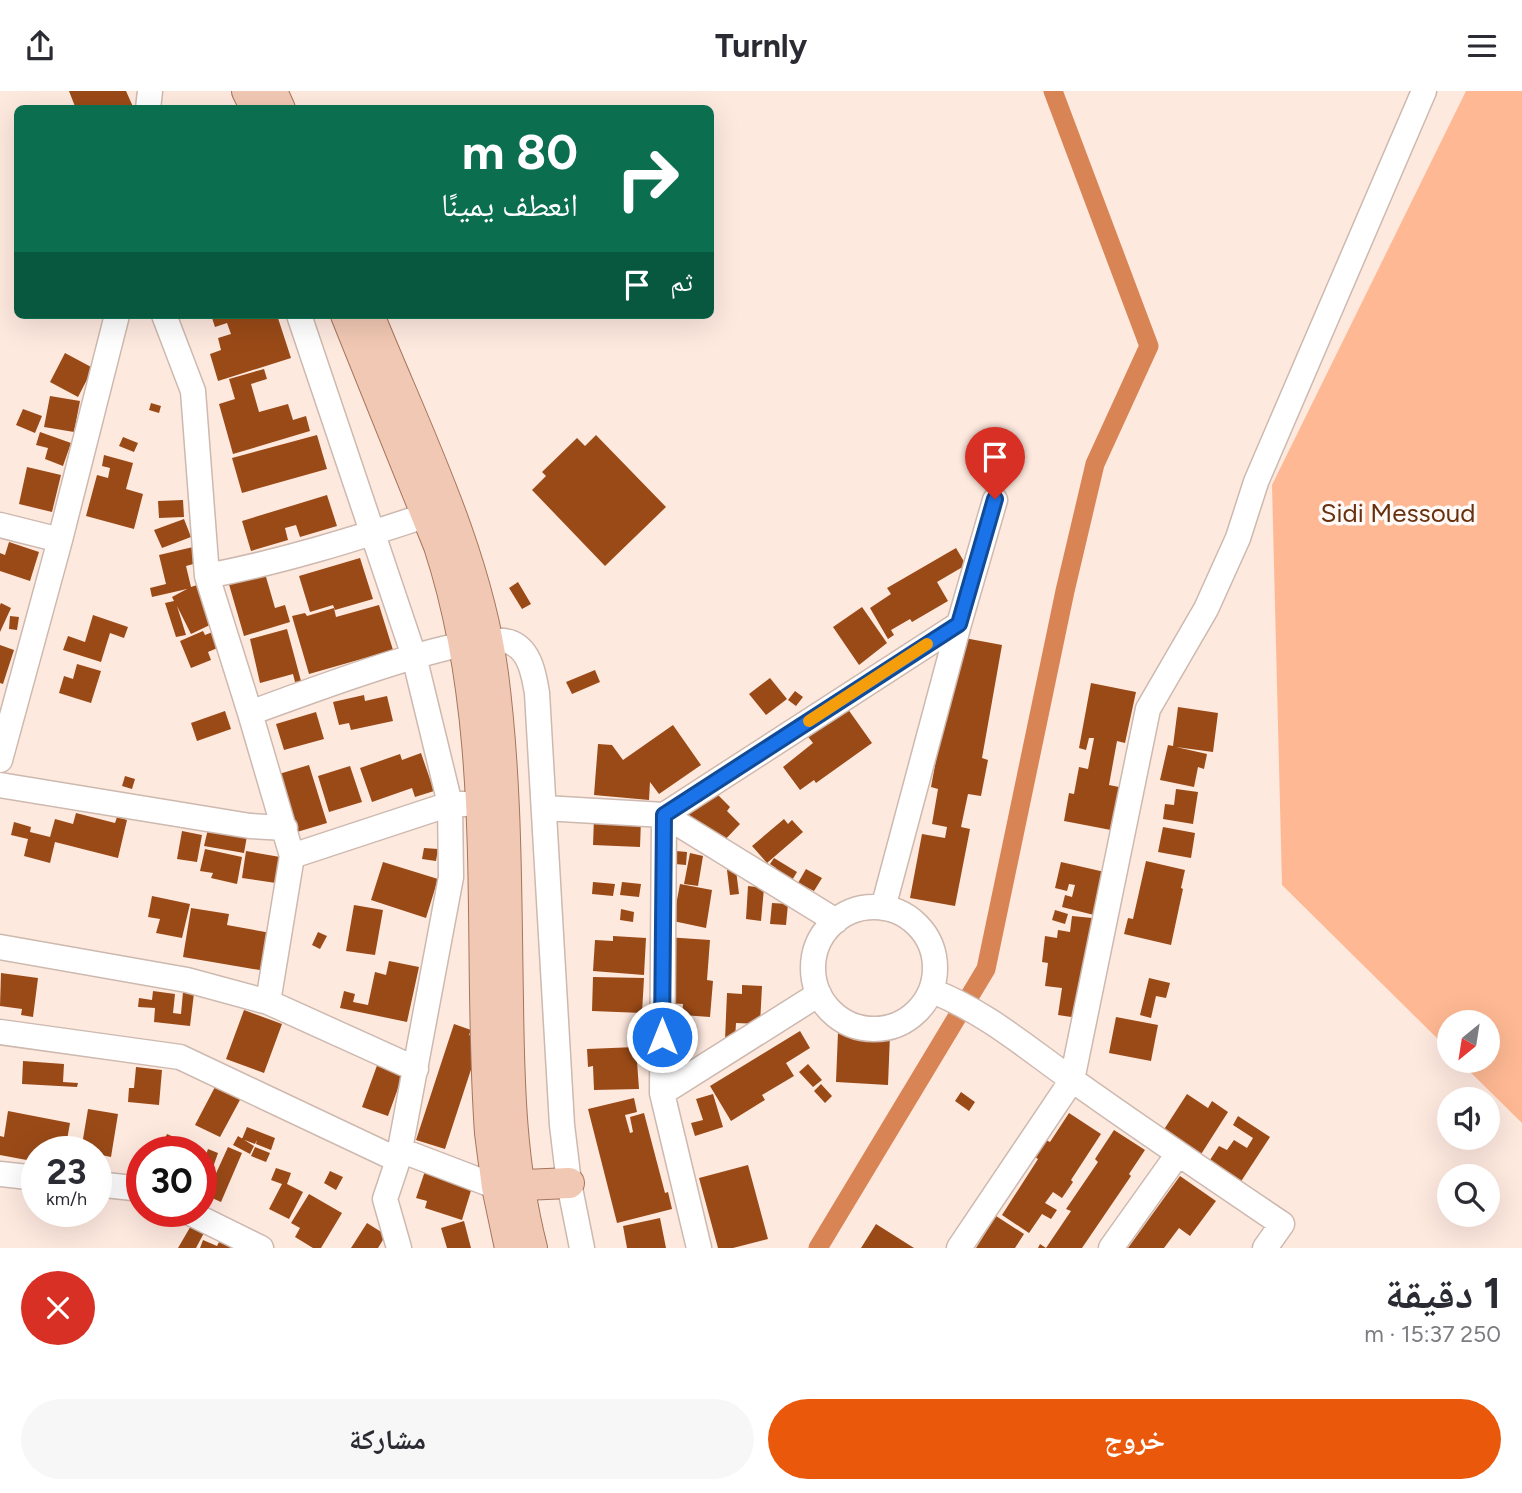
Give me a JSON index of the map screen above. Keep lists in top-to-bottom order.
{
  "parks": ["Sidi Messoud"],
  "north": "bottom left",
  "page": {
    "header": "Turnly",
    "turn": ["80 m", "انعطف يمينًا"],
    "then": "ثم",
    "speed": "23 km/h",
    "limit": "30",
    "heading": ["1 دقيقة", "250 m · 15:37"],
    "buttons": ["خروج", "مشاركة"]
  }
}
